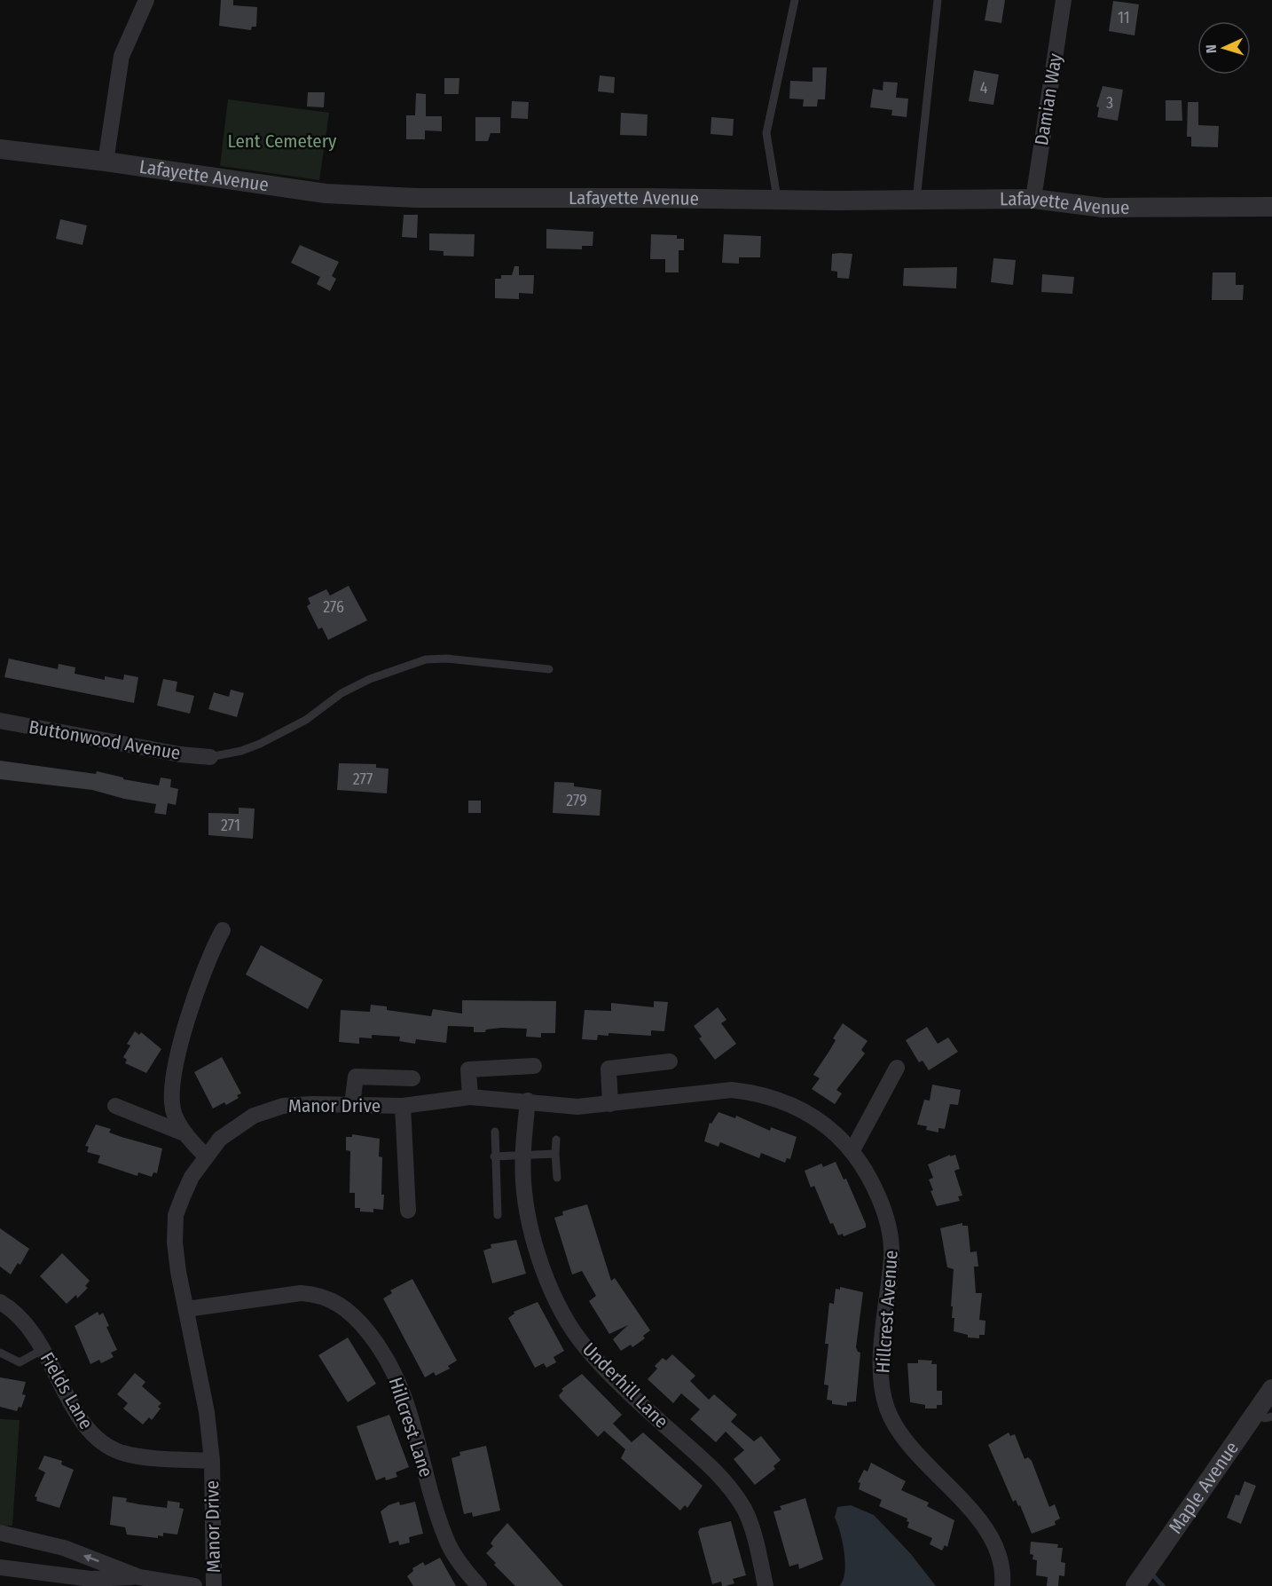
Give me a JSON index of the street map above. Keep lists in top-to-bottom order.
{
  "streets": {
    "street": [
      "Damian Way",
      "Lafayette Avenue",
      "Buttonwood Avenue",
      "Manor Drive",
      "Hillcrest Avenue",
      "Underhill Lane",
      "Fields Lane",
      "Hillcrest Lane",
      "Maple Avenue"
    ]
  },
  "crossings": [
    ["Damian Way", "Lafayette Avenue"],
    ["Manor Drive", "Hillcrest Avenue"],
    ["Manor Drive", "Underhill Lane"],
    ["Manor Drive", "Fields Lane"],
    ["Manor Drive", "Hillcrest Lane"]
  ],
  "parks": ["Lent Cemetery"],
  "house_numbers": [
    "11",
    "4",
    "3",
    "276",
    "277",
    "279",
    "271"
  ],
  "north": "left"
}
